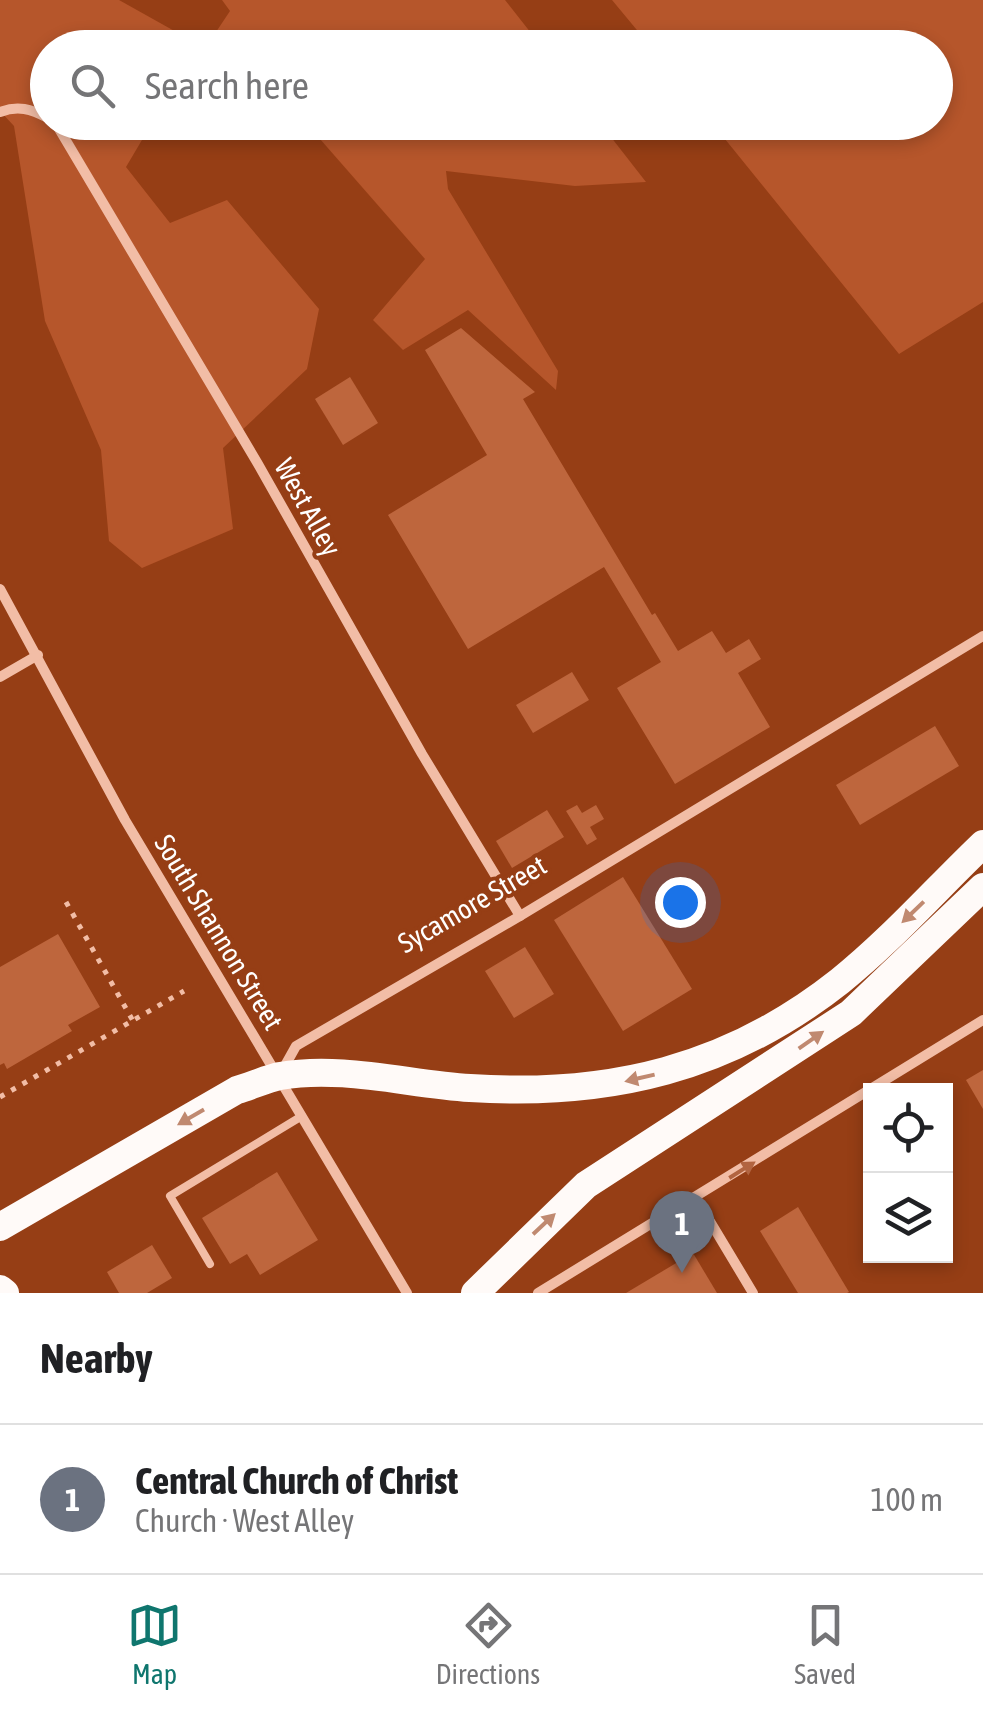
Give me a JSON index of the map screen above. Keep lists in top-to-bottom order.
{
  "streets": {
    "street": ["West Alley", "Sycamore Street", "South Shannon Street"]
  },
  "crossings": [
    ["West Alley", "Sycamore Street"],
    ["Sycamore Street", "South Shannon Street"]
  ],
  "page": {
    "search": "Search here",
    "pins": "1",
    "heading": "Nearby",
    "list": [
      {
        "mark": "1",
        "name": "Central Church of Christ",
        "note": "Church · West Alley",
        "value": "100 m"
      }
    ],
    "nav": ["Map", "Directions", "Saved"]
  }
}
